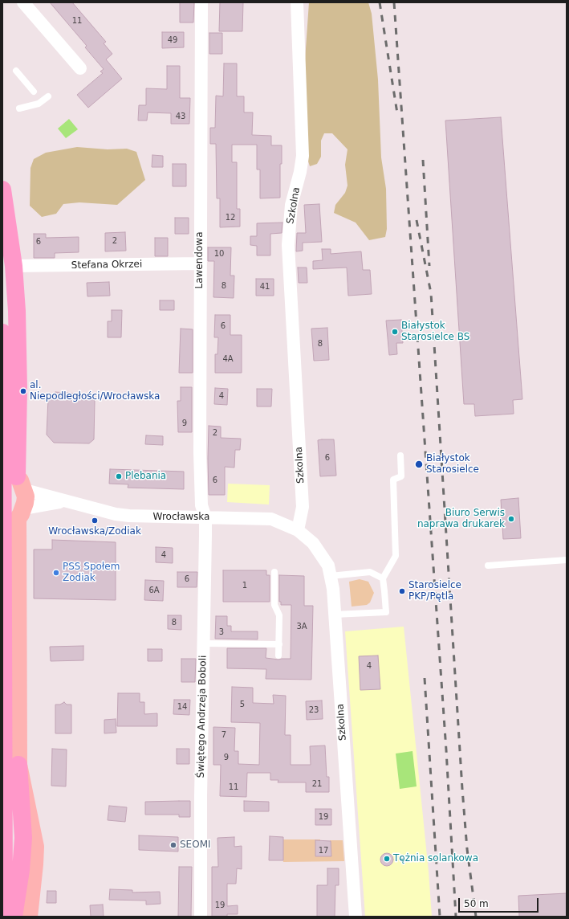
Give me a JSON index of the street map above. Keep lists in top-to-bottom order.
{
  "streets": {
    "street": [
      "Szkolna",
      "Lawendowa",
      "Stefana Okrzei",
      "Wrocławska",
      "Świętego Andrzeja Boboli"
    ]
  },
  "crossings": [
    ["Szkolna", "Wrocławska"],
    ["Lawendowa", "Stefana Okrzei"],
    ["Lawendowa", "Wrocławska"],
    ["Lawendowa", "Świętego Andrzeja Boboli"],
    ["Wrocławska", "Świętego Andrzeja Boboli"]
  ],
  "places": [
    "Białystok Starosielce BS",
    "al. Niepodległości/Wrocławska",
    "Białystok Starosielce",
    "Plebania",
    "Biuro Serwis naprawa drukarek",
    "Wrocławska/Zodiak",
    "PSS Społem Zodiak",
    "Starosielce PKP/Pętla",
    "SEOMI",
    "Tężnia solankowa"
  ],
  "house_numbers": [
    "11",
    "49",
    "43",
    "12",
    "2",
    "6",
    "10",
    "8",
    "41",
    "6",
    "8",
    "4A",
    "4",
    "9",
    "2",
    "6",
    "6",
    "4",
    "6",
    "1",
    "6A",
    "8",
    "3A",
    "3",
    "4",
    "5",
    "14",
    "23",
    "7",
    "9",
    "21",
    "11",
    "19",
    "17",
    "19"
  ],
  "scale_bar": "50 m"
}
